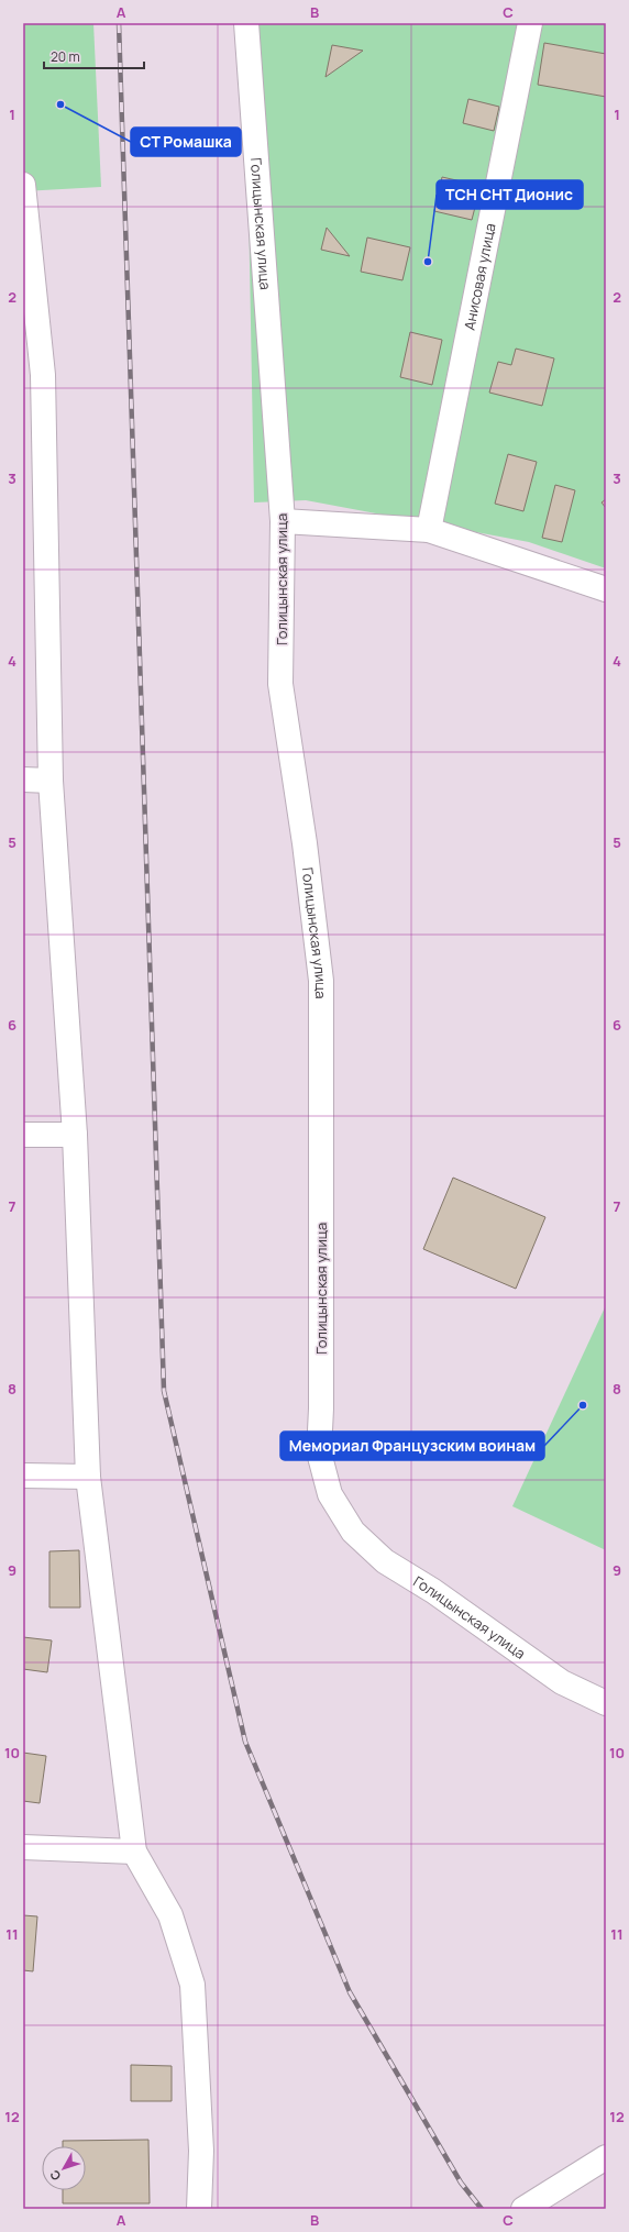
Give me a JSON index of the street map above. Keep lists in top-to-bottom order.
{
  "streets": {
    "street": ["Голицынская улица", "Анисовая улица"]
  },
  "places": ["СТ Ромашка", "ТСН СНТ Дионис", "Мемориал Французским воинам"],
  "scale_bar": "20 m",
  "north": "bottom left",
  "grid": {
    "columns": ["A", "B", "C"],
    "rows": [
      "1",
      "2",
      "3",
      "4",
      "5",
      "6",
      "7",
      "8",
      "9",
      "10",
      "11",
      "12"
    ]
  }
}
